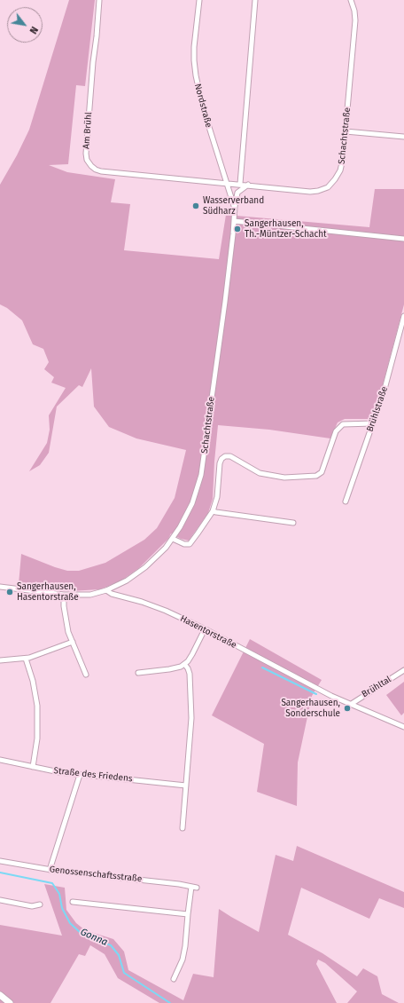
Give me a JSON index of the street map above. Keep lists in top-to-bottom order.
{
  "streets": {
    "street": [
      "Nordstraße",
      "Am Brühl",
      "Schachtstraße",
      "Brühlstraße",
      "Hasentorstraße",
      "Brühltal",
      "Straße des Friedens",
      "Genossenschaftsstraße"
    ]
  },
  "crossings": [
    ["Nordstraße", "Am Brühl"],
    ["Nordstraße", "Schachtstraße"],
    ["Am Brühl", "Schachtstraße"],
    ["Schachtstraße", "Hasentorstraße"],
    ["Hasentorstraße", "Brühltal"]
  ],
  "water": ["Gonna"],
  "places": [
    "Wasserverband Südharz",
    "Sangerhausen, Th.-Müntzer-Schacht",
    "Sangerhausen, Hasentorstraße",
    "Sangerhausen, Sonderschule"
  ],
  "north": "bottom right"
}
